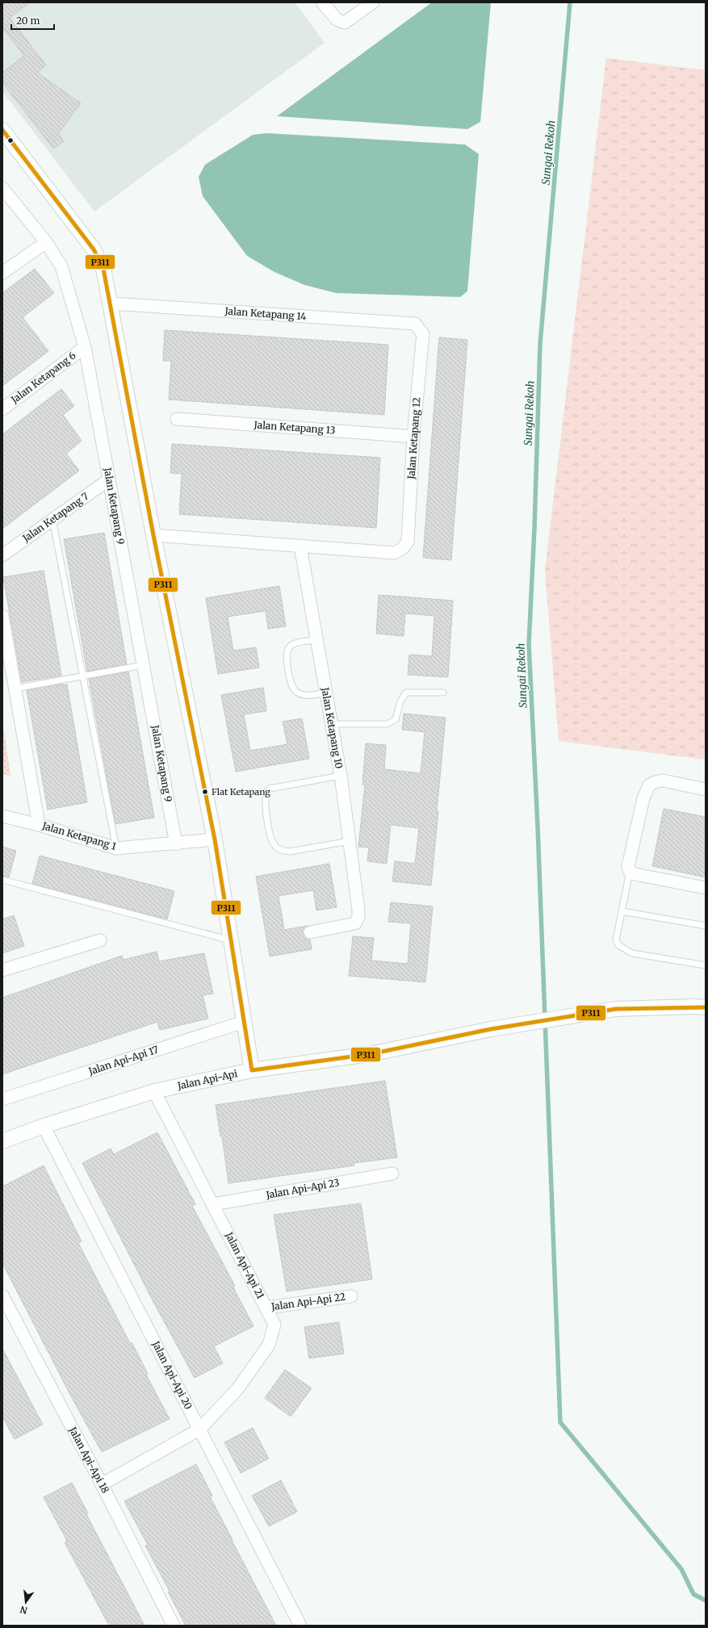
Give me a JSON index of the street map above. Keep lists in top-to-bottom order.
{
  "streets": {
    "street": [
      "Jalan Ketapang 14",
      "Jalan Ketapang 6",
      "Jalan Ketapang 13",
      "Jalan Ketapang 12",
      "Jalan Ketapang 9",
      "Jalan Ketapang 7",
      "Jalan Ketapang 10",
      "Jalan Ketapang 1",
      "Jalan Api-Api 17",
      "Jalan Api-Api",
      "Jalan Api-Api 23",
      "Jalan Api-Api 21",
      "Jalan Api-Api 22",
      "Jalan Api-Api 20",
      "Jalan Api-Api 18"
    ]
  },
  "crossings": [
    ["Jalan Ketapang 14", "Jalan Ketapang 12"],
    ["Jalan Ketapang 6", "Jalan Ketapang 9"],
    ["Jalan Ketapang 13", "Jalan Ketapang 12"],
    ["Jalan Ketapang 12", "Jalan Ketapang 10"],
    ["Jalan Ketapang 9", "Jalan Ketapang 7"],
    ["Jalan Ketapang 9", "Jalan Ketapang 1"],
    ["Jalan Api-Api", "Jalan Api-Api 21"],
    ["Jalan Api-Api", "Jalan Api-Api 20"],
    ["Jalan Api-Api 23", "Jalan Api-Api 21"],
    ["Jalan Api-Api 21", "Jalan Api-Api 22"],
    ["Jalan Api-Api 21", "Jalan Api-Api 20"],
    ["Jalan Api-Api 21", "Jalan Api-Api 18"]
  ],
  "water": ["Sungai Rekoh"],
  "places": ["Flat Ketapang"],
  "lines": ["transit line P311"],
  "scale_bar": "20 m",
  "north": "bottom"
}
